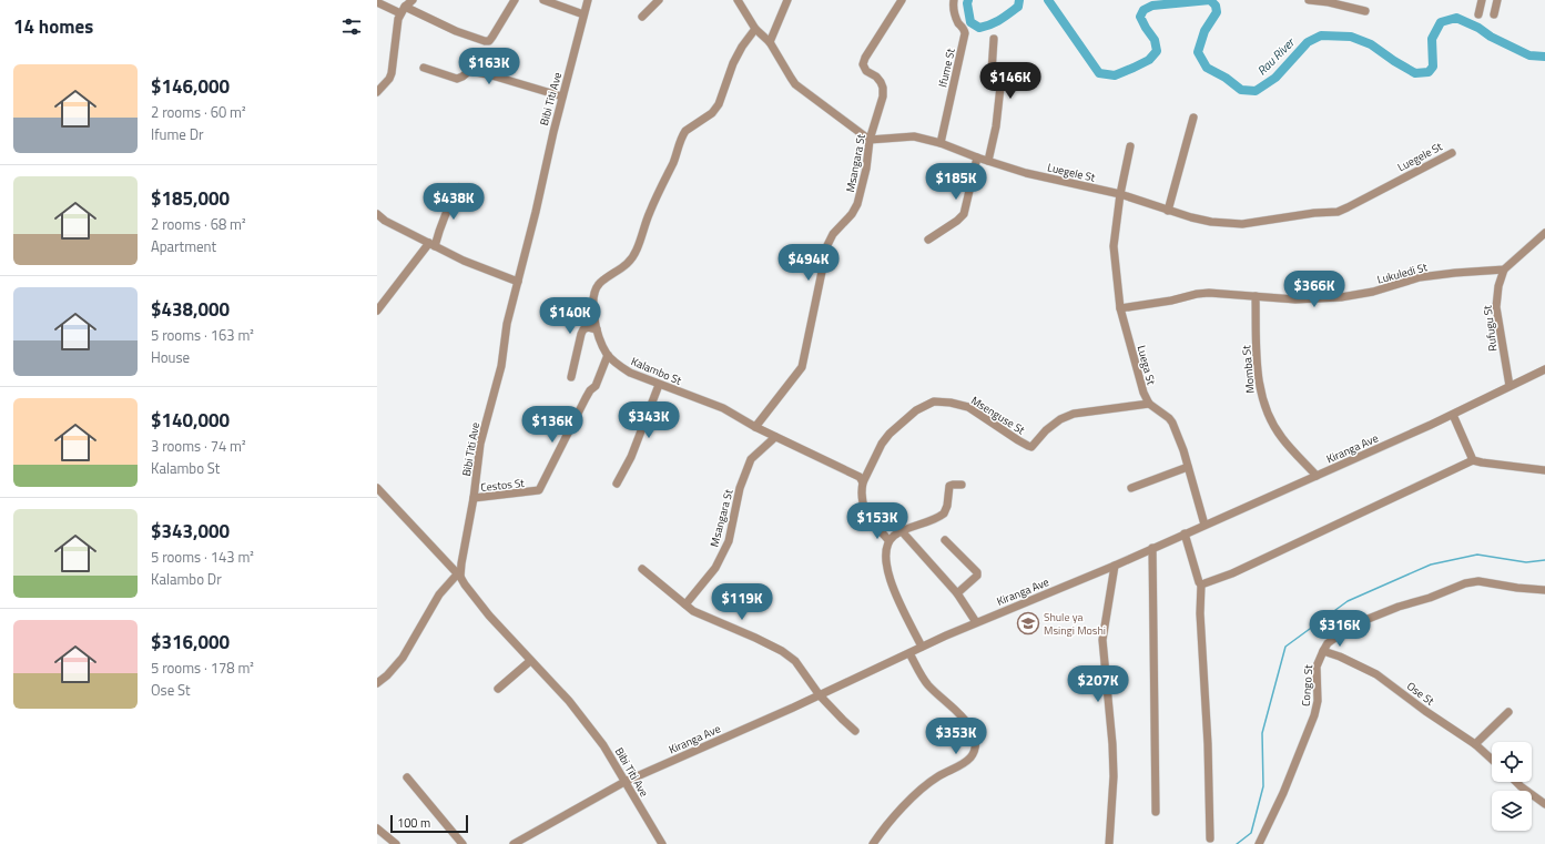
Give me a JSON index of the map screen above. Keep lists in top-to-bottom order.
{
  "streets": {
    "street": [
      "Ifume St",
      "Bibi Titi Ave",
      "Luegele St",
      "Msangara St",
      "Lukuledi St",
      "Rufugu St",
      "Luega St",
      "Momba St",
      "Kalambo St",
      "Msenguse St",
      "Kiranga Ave",
      "Cestos St",
      "Congo St",
      "Ose St"
    ]
  },
  "crossings": [
    ["Ifume St", "Luegele St"],
    ["Bibi Titi Ave", "Kiranga Ave"],
    ["Bibi Titi Ave", "Cestos St"],
    ["Luegele St", "Msangara St"],
    ["Luegele St", "Luega St"],
    ["Msangara St", "Kalambo St"],
    ["Lukuledi St", "Rufugu St"],
    ["Lukuledi St", "Luega St"],
    ["Lukuledi St", "Momba St"],
    ["Rufugu St", "Kiranga Ave"],
    ["Luega St", "Msenguse St"],
    ["Momba St", "Kiranga Ave"],
    ["Kalambo St", "Msenguse St"],
    ["Kalambo St", "Cestos St"],
    ["Congo St", "Ose St"]
  ],
  "water": ["Rau River"],
  "places": {
    "school or university": ["Shule ya Msingi Moshi"]
  },
  "scale_bar": "100 m",
  "page": {
    "heading": "14 homes",
    "price": [
      "$163K",
      "$146K",
      "$185K",
      "$438K",
      "$494K",
      "$366K",
      "$140K",
      "$343K",
      "$136K",
      "$153K",
      "$119K",
      "$316K",
      "$207K",
      "$353K"
    ],
    "list": [
      {
        "name": "$146,000",
        "note": "2 rooms · 60 m² · Ifume Dr"
      },
      {
        "name": "$185,000",
        "note": "2 rooms · 68 m² · Apartment"
      },
      {
        "name": "$438,000",
        "note": "5 rooms · 163 m² · House"
      },
      {
        "name": "$140,000",
        "note": "3 rooms · 74 m² · Kalambo St"
      },
      {
        "name": "$343,000",
        "note": "5 rooms · 143 m² · Kalambo Dr"
      },
      {
        "name": "$316,000",
        "note": "5 rooms · 178 m² · Ose St"
      }
    ],
    "scale": "100 m"
  }
}
